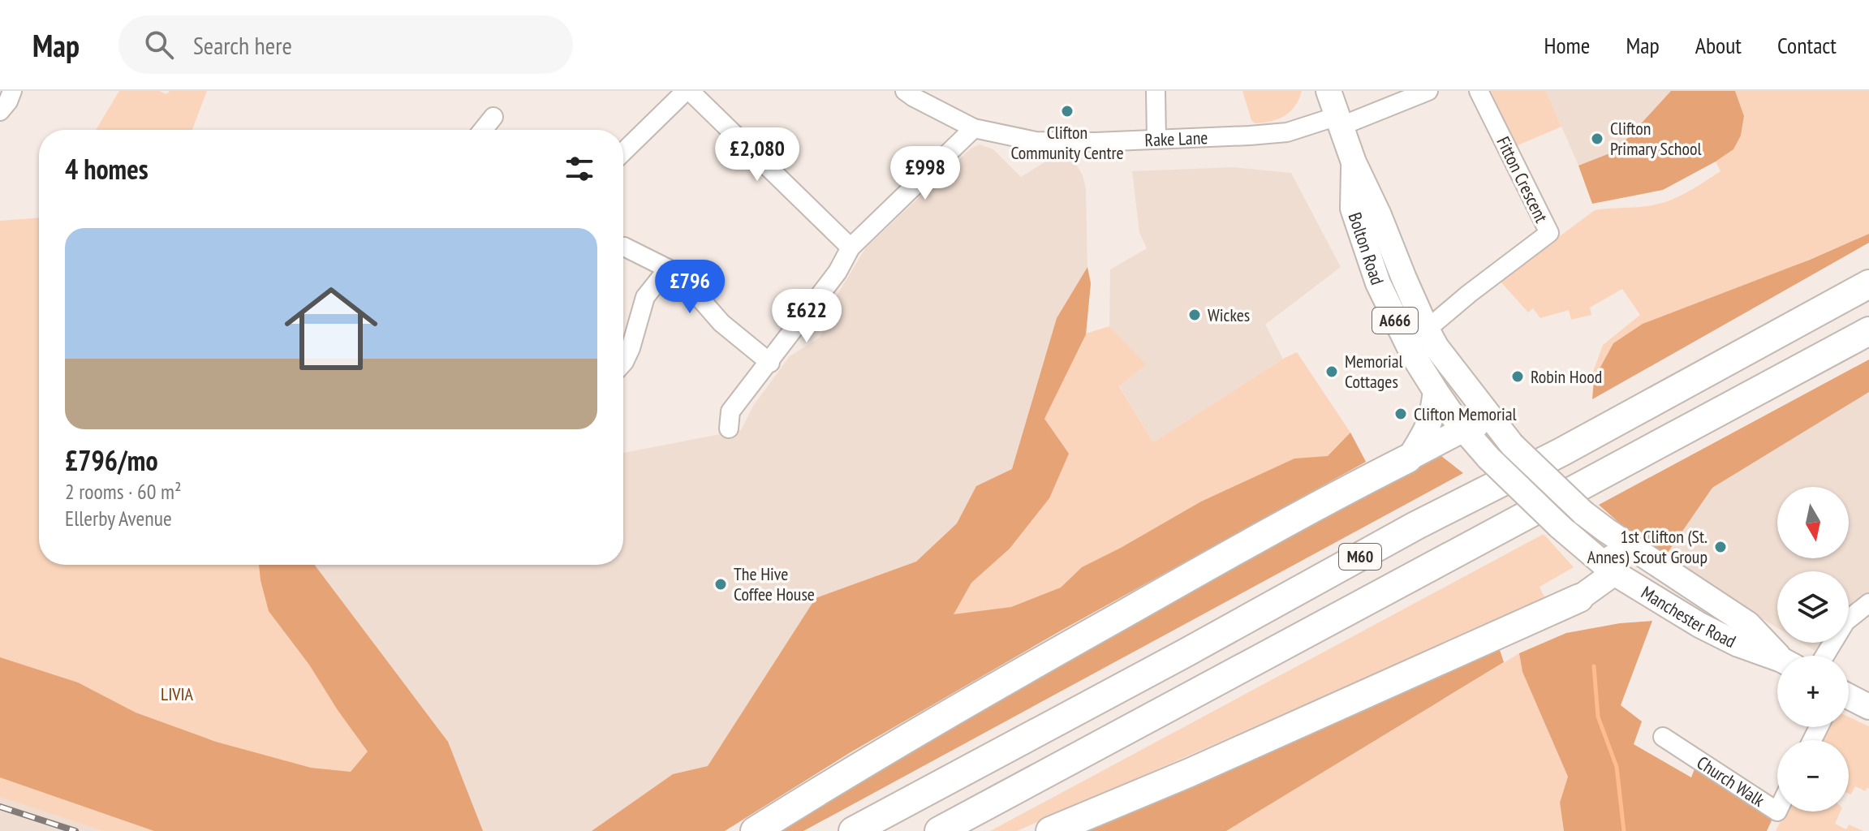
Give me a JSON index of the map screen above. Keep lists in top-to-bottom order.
{
  "streets": {
    "highway": ["M60"],
    "main road": ["Bolton Road", "A666", "Manchester Road"],
    "street": ["Rake Lane", "Fitton Crescent", "Church Walk"]
  },
  "crossings": [
    ["Rake Lane", "Bolton Road"],
    ["Fitton Crescent", "Bolton Road"],
    ["Bolton Road", "Manchester Road"]
  ],
  "parks": ["LIVIA"],
  "places": [
    "Clifton Community Centre",
    "Clifton Primary School",
    "Wickes",
    "Memorial Cottages",
    "Robin Hood",
    "Clifton Memorial",
    "1st Clifton (St. Annes) Scout Group",
    "The Hive Coffee House"
  ],
  "north": "bottom",
  "page": {
    "header": "Map",
    "search": "Search here",
    "nav": [
      "Home",
      "Map",
      "About",
      "Contact"
    ],
    "price": [
      "£2,080",
      "£998",
      "£796",
      "£622"
    ],
    "heading": "4 homes",
    "list": [
      {
        "name": "£796/mo",
        "note": "2 rooms · 60 m² · Ellerby Avenue"
      }
    ],
    "map_buttons": ["+", "−"]
  }
}
